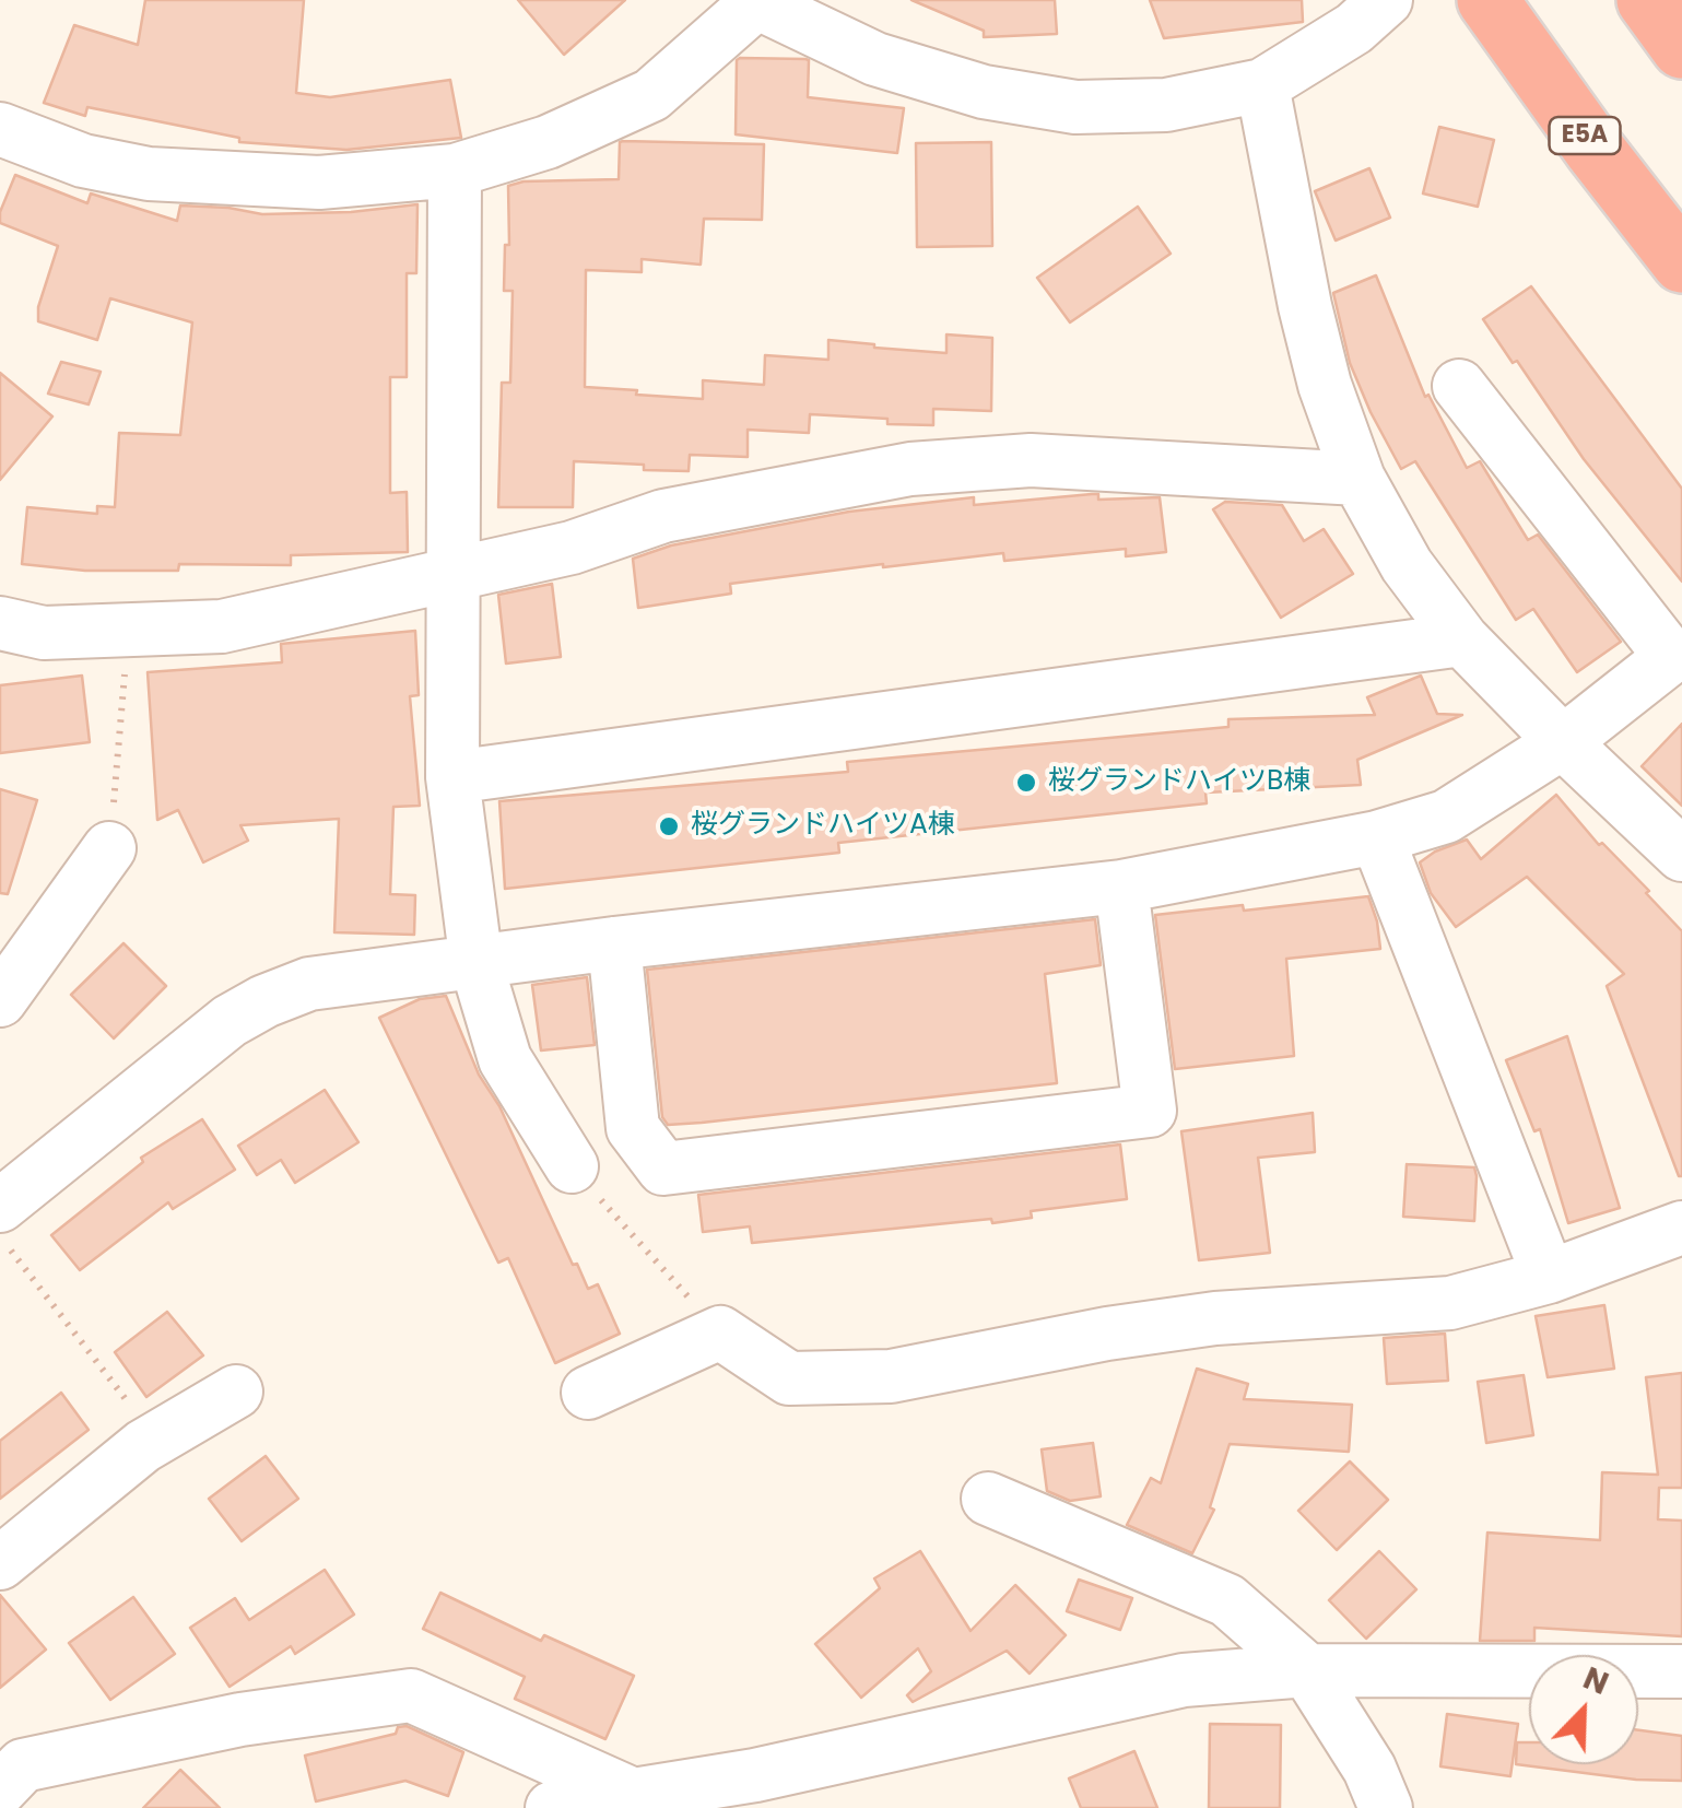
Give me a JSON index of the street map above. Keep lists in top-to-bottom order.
{
  "streets": {
    "highway": ["E5A"]
  },
  "places": ["桜グランドハイツB棟", "桜グランドハイツA棟"],
  "north": "top right"
}
